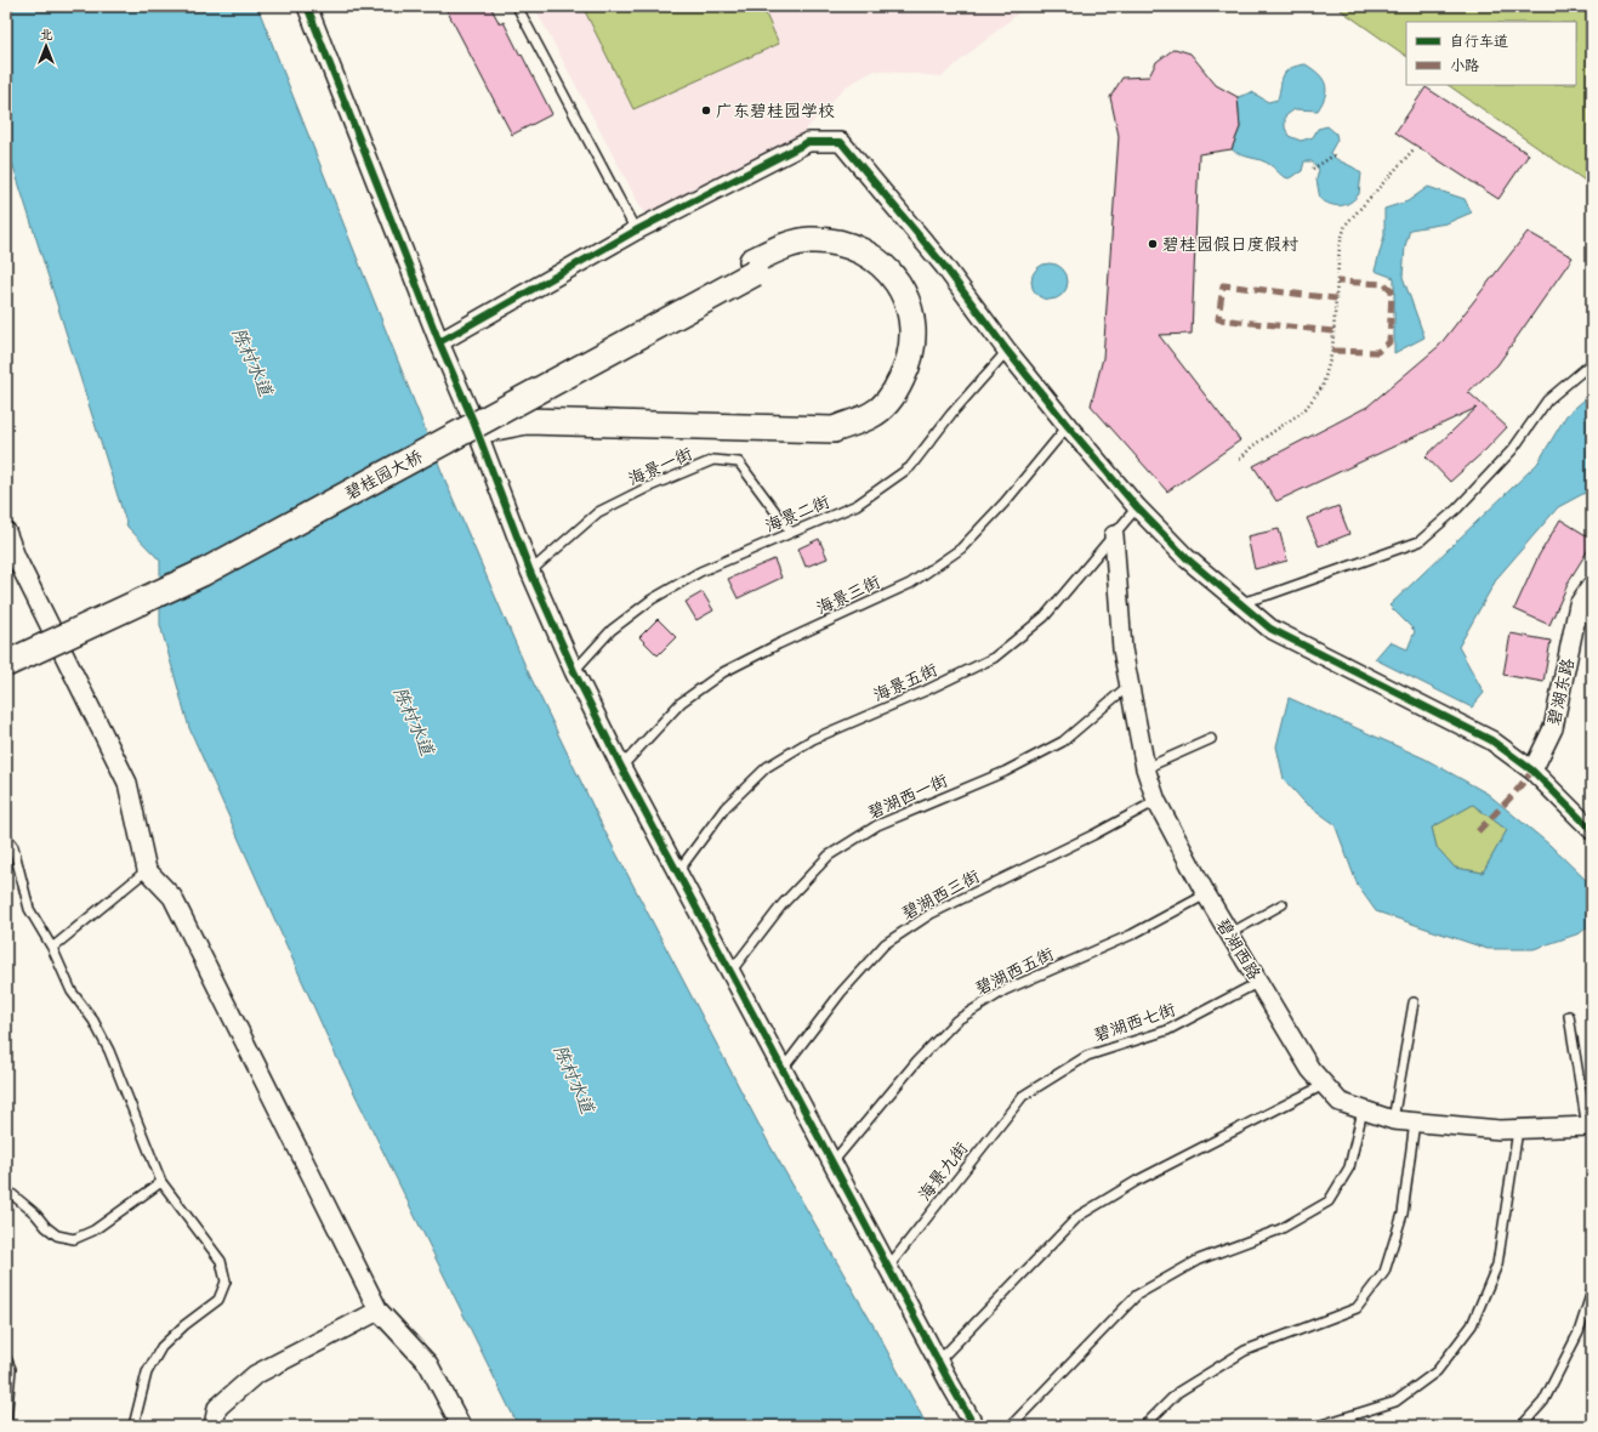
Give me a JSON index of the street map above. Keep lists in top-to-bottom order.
{
  "streets": {
    "main road": ["碧桂园大桥"],
    "street": ["碧湖东路", "碧湖西路"],
    "lane": [
      "海景一街",
      "海景二街",
      "海景三街",
      "海景五街",
      "碧湖西一街",
      "碧湖西三街",
      "碧湖西五街",
      "碧湖西七街",
      "海景九街"
    ]
  },
  "crossings": [
    ["海景一街", "海景二街"],
    ["海景五街", "碧湖西路"],
    ["碧湖西一街", "碧湖西路"],
    ["碧湖西三街", "碧湖西路"],
    ["碧湖西路", "碧湖西五街"],
    ["碧湖西路", "碧湖西七街"],
    ["碧湖西七街", "海景九街"]
  ],
  "water": ["陈村水道"],
  "places": ["广东碧桂园学校", "碧桂园假日度假村"],
  "legend": ["自行车道", "小路"],
  "north": "top"
}
